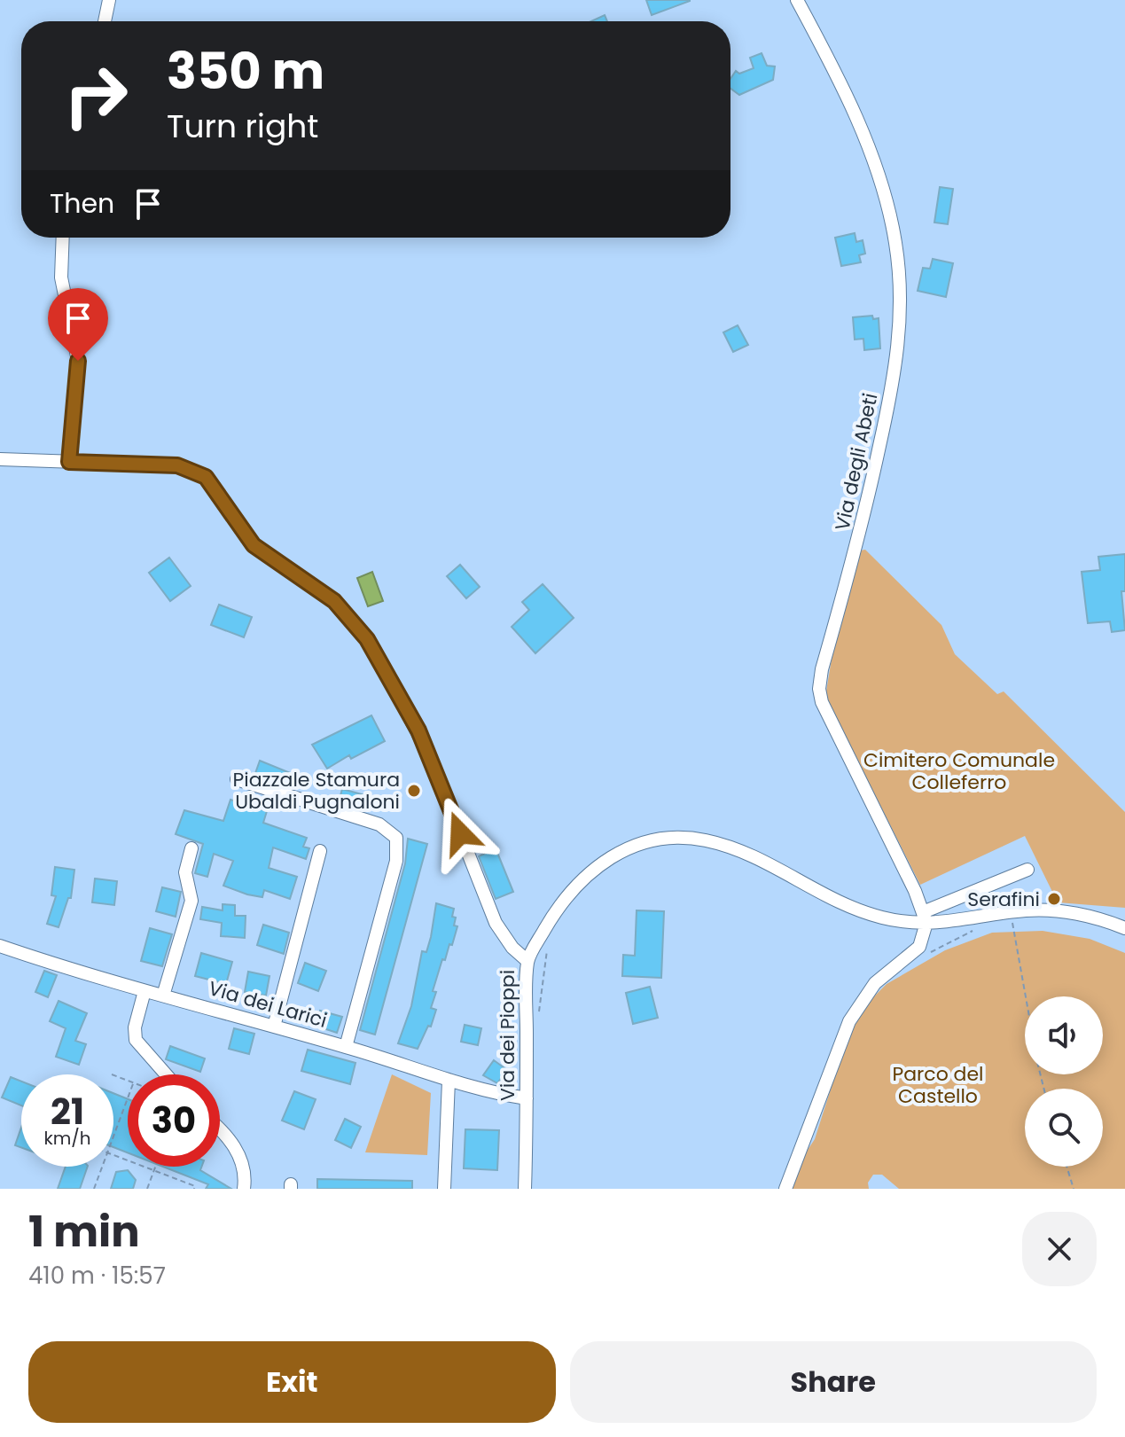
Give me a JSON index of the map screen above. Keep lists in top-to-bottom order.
{
  "streets": {
    "street": ["Via degli Abeti", "Via dei Larici", "Via dei Pioppi"]
  },
  "crossings": [
    ["Via dei Larici", "Via dei Pioppi"]
  ],
  "parks": ["Cimitero Comunale Colleferro", "Parco del Castello"],
  "places": ["Piazzale Stamura Ubaldi Pugnaloni", "Serafini"],
  "page": {
    "turn": ["350 m", "Turn right"],
    "then": "Then",
    "speed": "21 km/h",
    "limit": "30",
    "heading": ["1 min", "410 m · 15:57"],
    "buttons": ["Exit", "Share"]
  }
}
